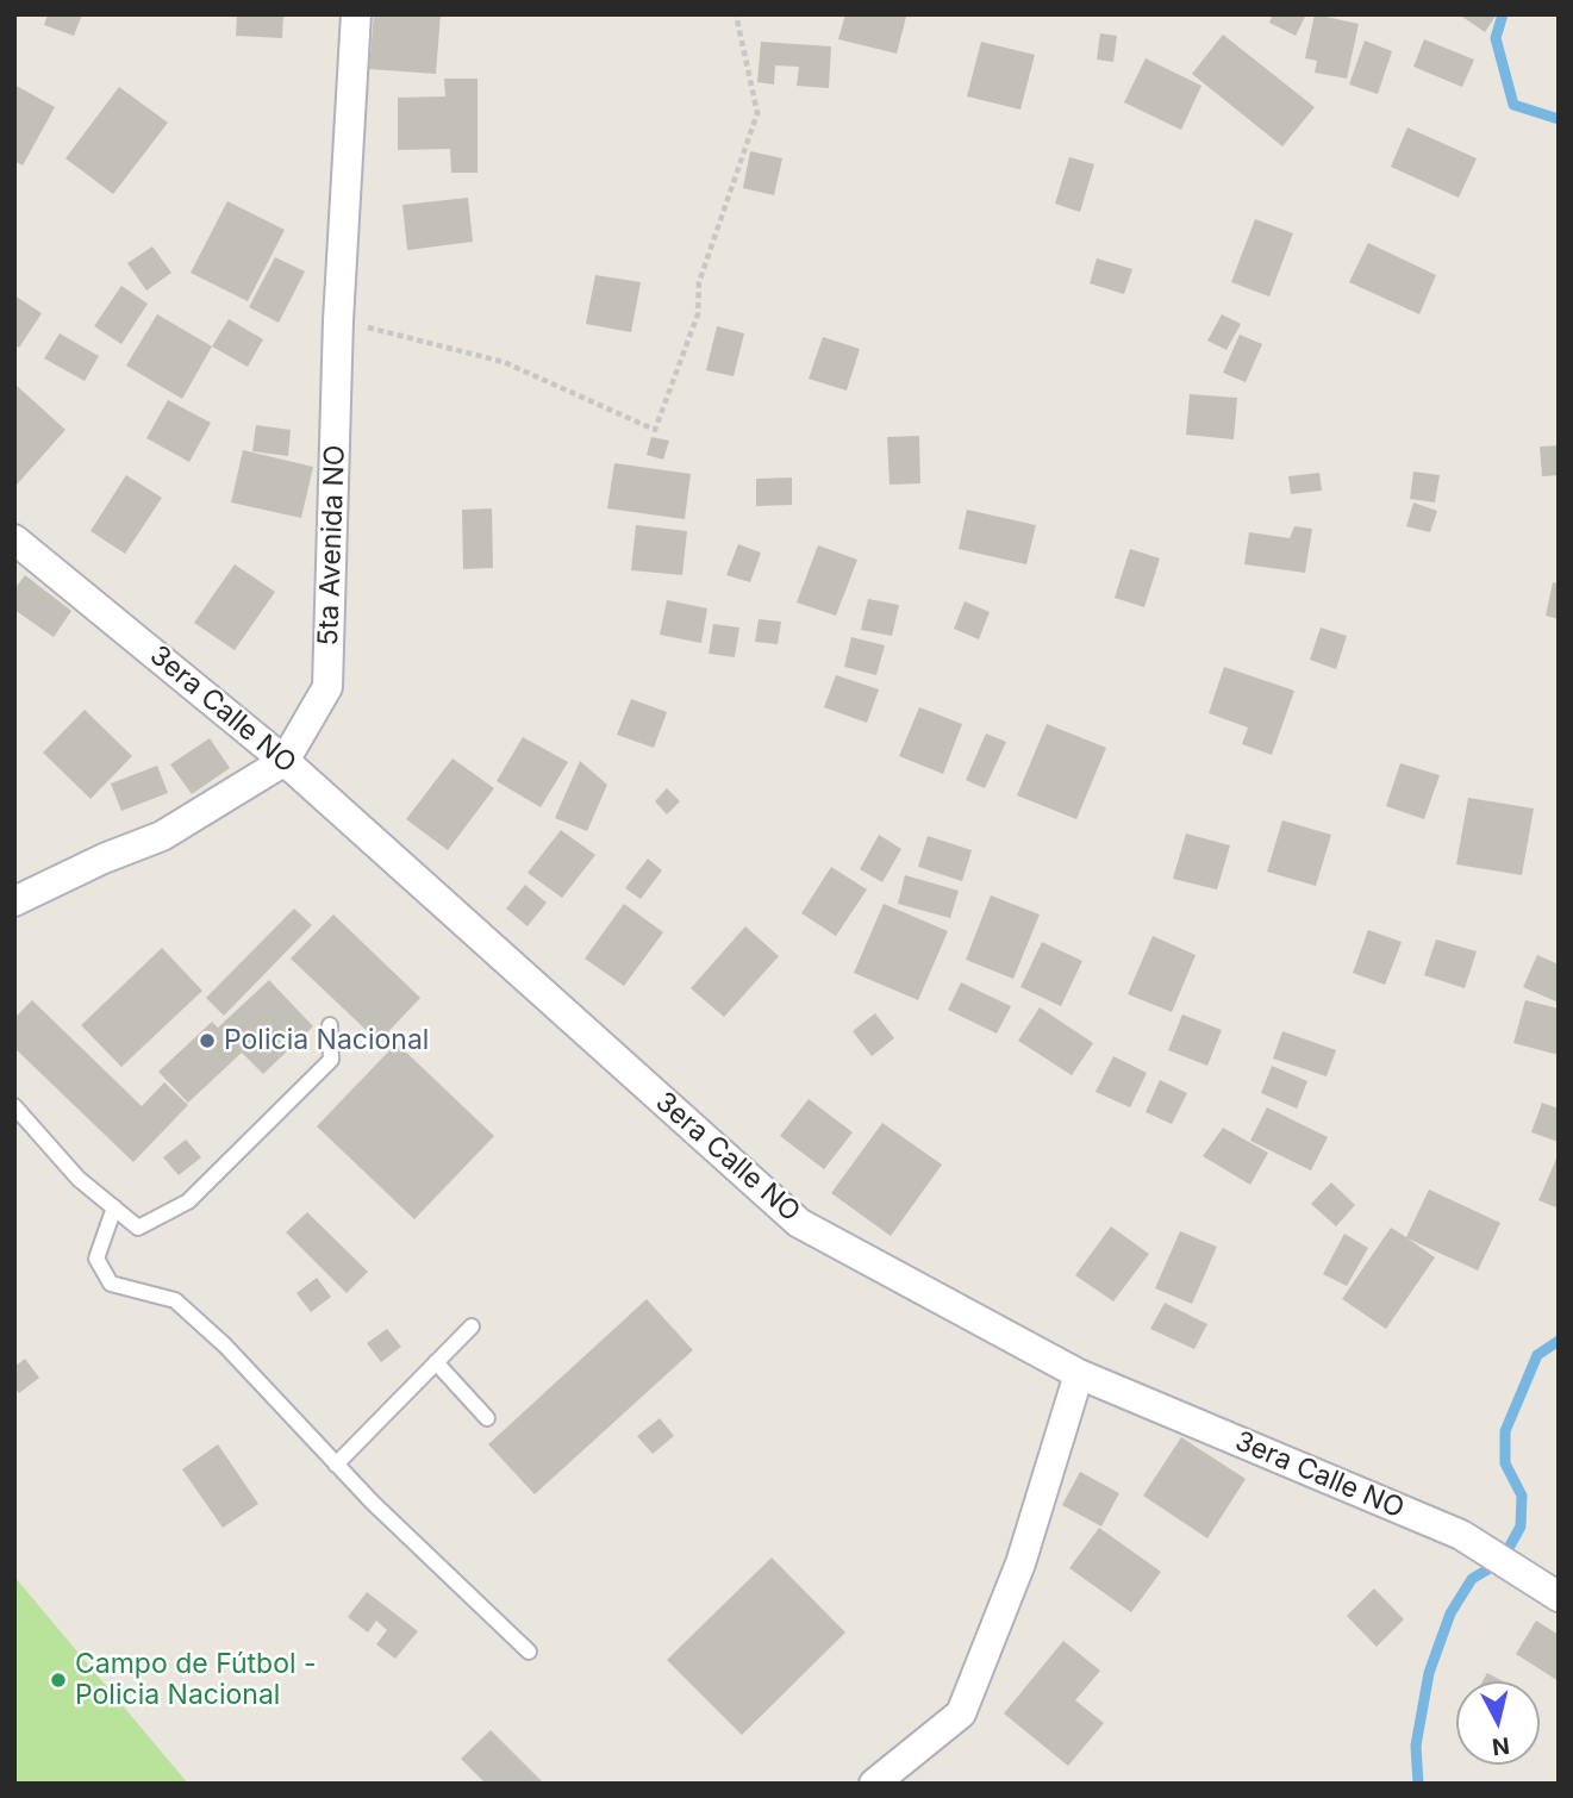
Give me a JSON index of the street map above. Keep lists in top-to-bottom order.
{
  "streets": {
    "street": ["5ta Avenida NO", "3era Calle NO"]
  },
  "crossings": [
    ["5ta Avenida NO", "3era Calle NO"]
  ],
  "places": ["Policia Nacional", "Campo de Fútbol - Policia Nacional"],
  "north": "bottom"
}
